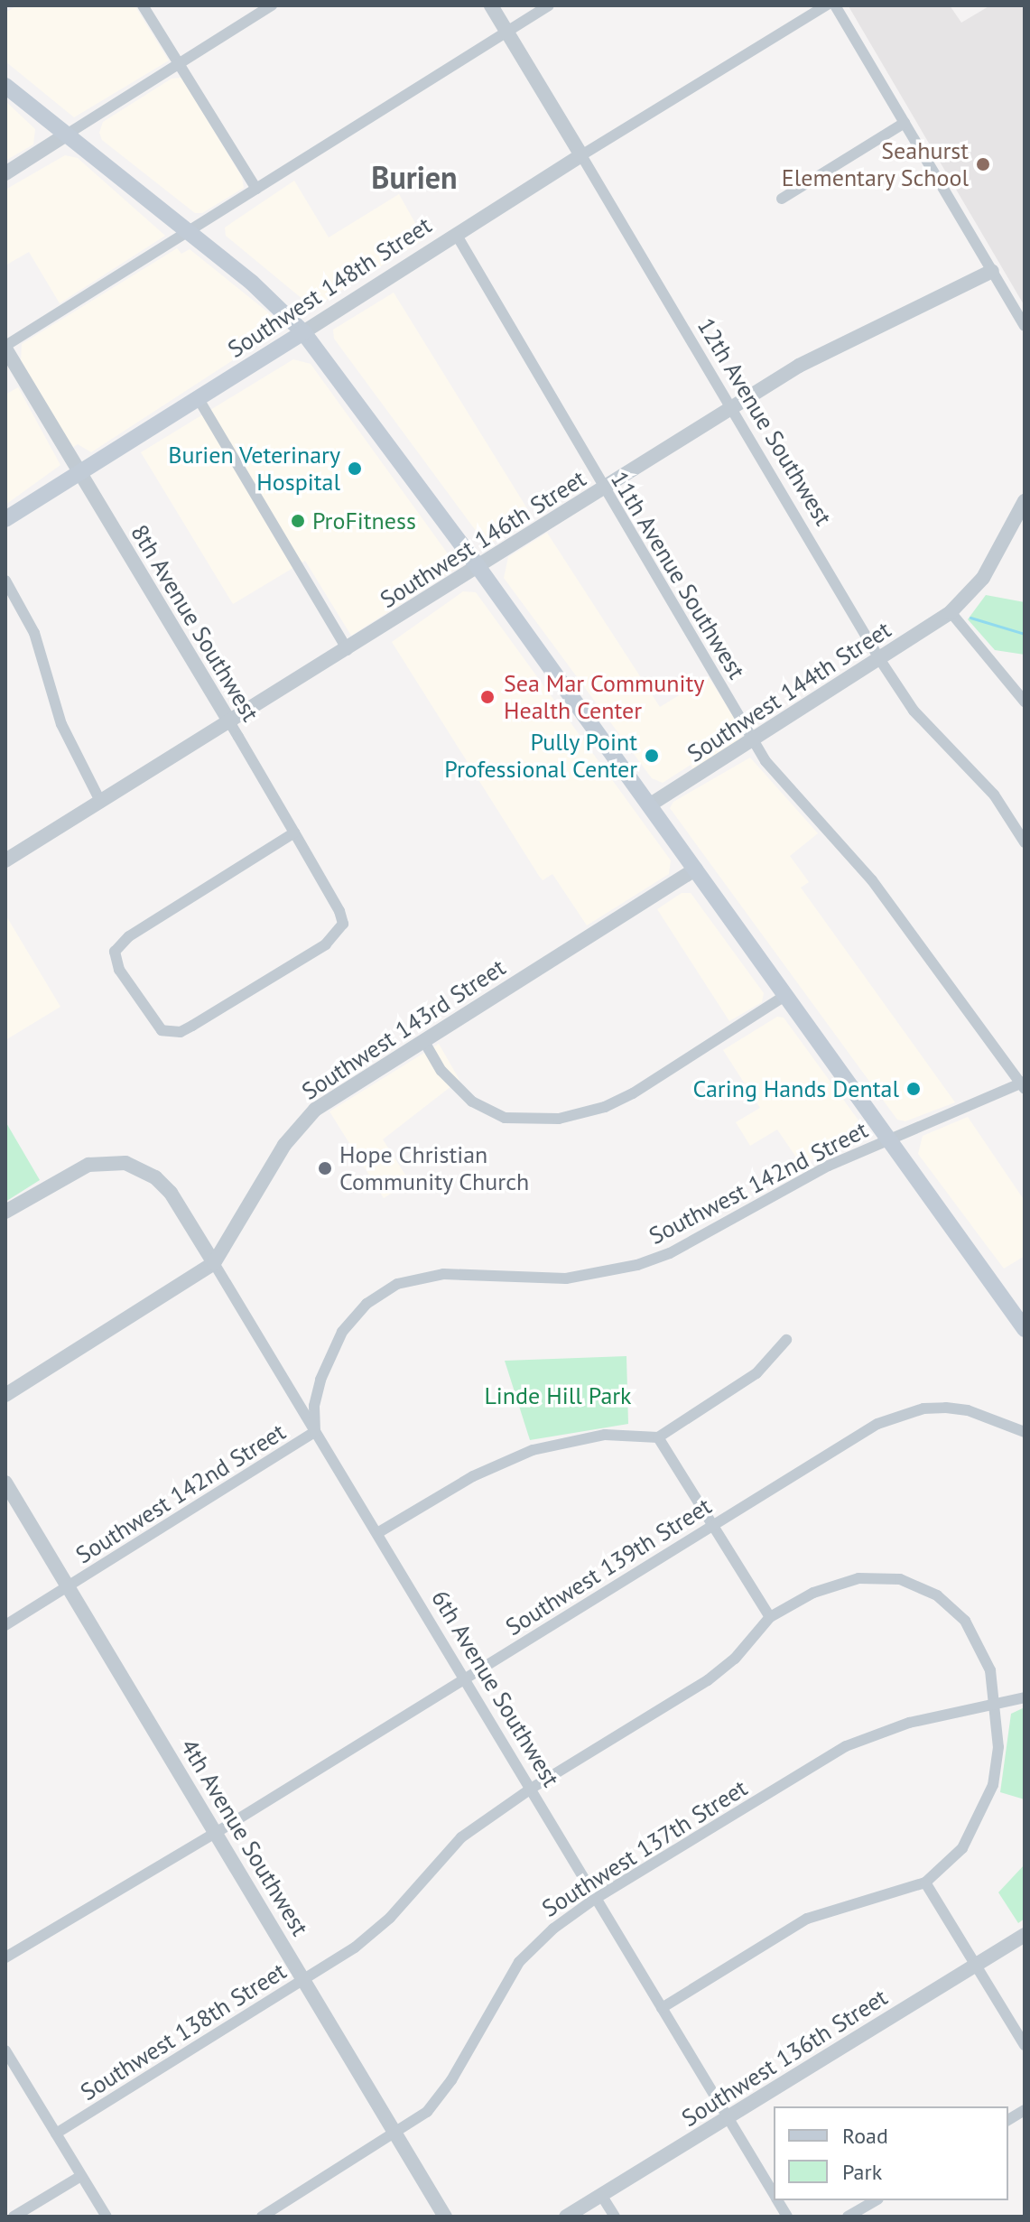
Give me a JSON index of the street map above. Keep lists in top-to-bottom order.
{
  "streets": {
    "main road": ["Southwest 148th Street"],
    "street": [
      "12th Avenue Southwest",
      "Southwest 146th Street",
      "11th Avenue Southwest",
      "8th Avenue Southwest",
      "Southwest 144th Street",
      "Southwest 143rd Street",
      "Southwest 142nd Street",
      "Southwest 139th Street",
      "6th Avenue Southwest",
      "4th Avenue Southwest",
      "Southwest 137th Street",
      "Southwest 138th Street",
      "Southwest 136th Street"
    ]
  },
  "crossings": [
    ["Southwest 148th Street", "12th Avenue Southwest"],
    ["Southwest 148th Street", "11th Avenue Southwest"],
    ["Southwest 148th Street", "8th Avenue Southwest"],
    ["12th Avenue Southwest", "Southwest 146th Street"],
    ["12th Avenue Southwest", "Southwest 144th Street"],
    ["Southwest 146th Street", "11th Avenue Southwest"],
    ["Southwest 146th Street", "8th Avenue Southwest"],
    ["11th Avenue Southwest", "Southwest 144th Street"],
    ["11th Avenue Southwest", "Southwest 142nd Street"],
    ["Southwest 143rd Street", "6th Avenue Southwest"],
    ["Southwest 142nd Street", "6th Avenue Southwest"],
    ["Southwest 142nd Street", "4th Avenue Southwest"],
    ["Southwest 139th Street", "6th Avenue Southwest"],
    ["Southwest 139th Street", "4th Avenue Southwest"],
    ["6th Avenue Southwest", "Southwest 137th Street"],
    ["6th Avenue Southwest", "Southwest 138th Street"],
    ["6th Avenue Southwest", "Southwest 136th Street"],
    ["4th Avenue Southwest", "Southwest 137th Street"],
    ["4th Avenue Southwest", "Southwest 138th Street"]
  ],
  "districts": ["Burien"],
  "parks": ["Linde Hill Park"],
  "places": [
    "Seahurst Elementary School",
    "Burien Veterinary Hospital",
    "ProFitness",
    "Sea Mar Community Health Center",
    "Pully Point Professional Center",
    "Caring Hands Dental",
    "Hope Christian Community Church"
  ],
  "legend": ["Road", "Park"]
}
